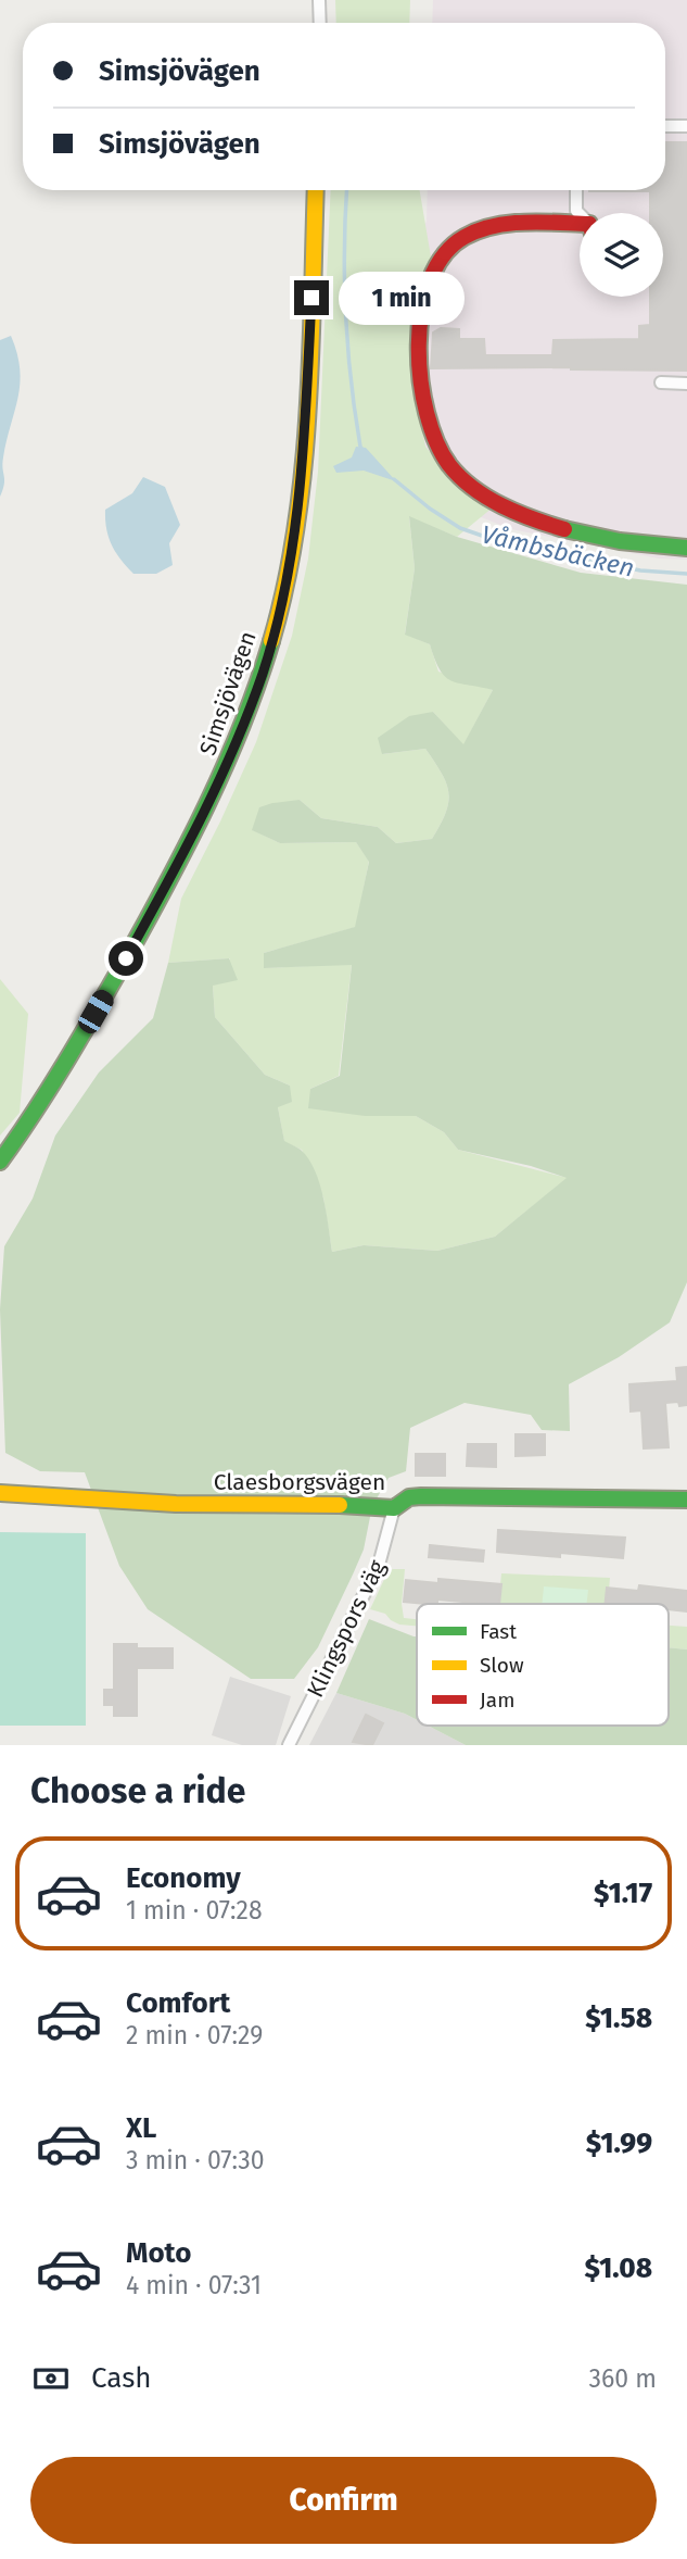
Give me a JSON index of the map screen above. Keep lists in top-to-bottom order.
{
  "streets": {
    "street": ["Simsjövägen", "Claesborgsvägen", "Klingspors väg"]
  },
  "crossings": [
    ["Claesborgsvägen", "Klingspors väg"]
  ],
  "water": ["Våmbsbäcken"],
  "legend": ["Fast", "Slow", "Jam"],
  "page": {
    "banner": ["Simsjövägen", "Simsjövägen"],
    "bubble": "1 min",
    "heading": "Choose a ride",
    "list": [
      {
        "name": "Economy",
        "note": "1 min · 07:28",
        "value": "$1.17"
      },
      {
        "name": "Comfort",
        "note": "2 min · 07:29",
        "value": "$1.58"
      },
      {
        "name": "XL",
        "note": "3 min · 07:30",
        "value": "$1.99"
      },
      {
        "name": "Moto",
        "note": "4 min · 07:31",
        "value": "$1.08"
      }
    ],
    "pay": ["Cash", "360 m"],
    "buttons": "Confirm"
  }
}
